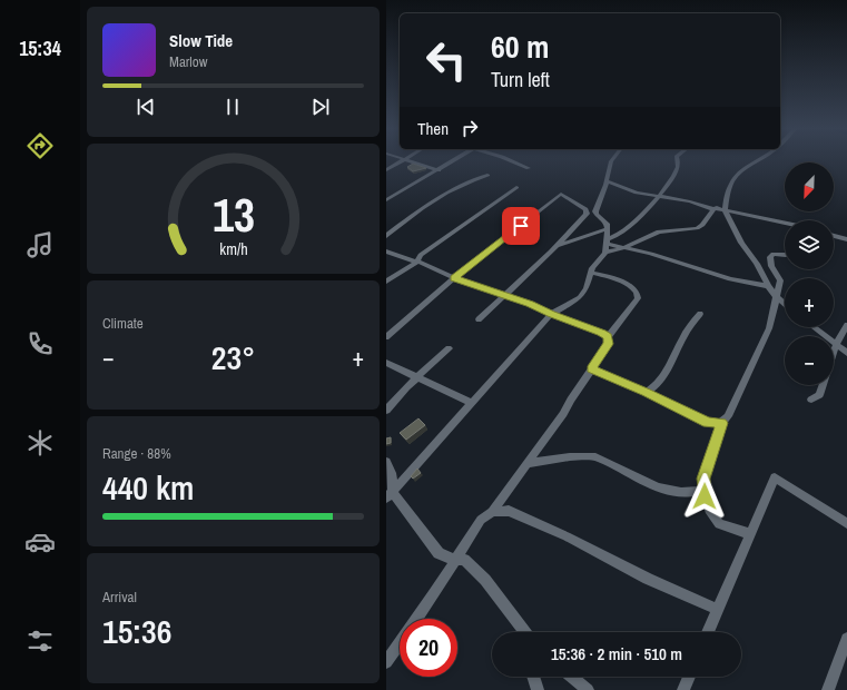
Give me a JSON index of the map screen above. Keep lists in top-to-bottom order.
{
  "north": "bottom left",
  "page": {
    "tabs": "15:34",
    "turn": ["60 m", "Turn left"],
    "song": ["Slow Tide", "Marlow"],
    "then": "Then",
    "map_buttons": ["+", "−"],
    "tile": [
      "Climate",
      ["Range · 88%", "440 km"],
      ["Arrival", "15:36"]
    ],
    "heat": ["−", "23°", "+"],
    "limit": "20",
    "trip": "15:36 · 2 min · 510 m",
    "gauge": ["13", "km/h"]
  }
}
